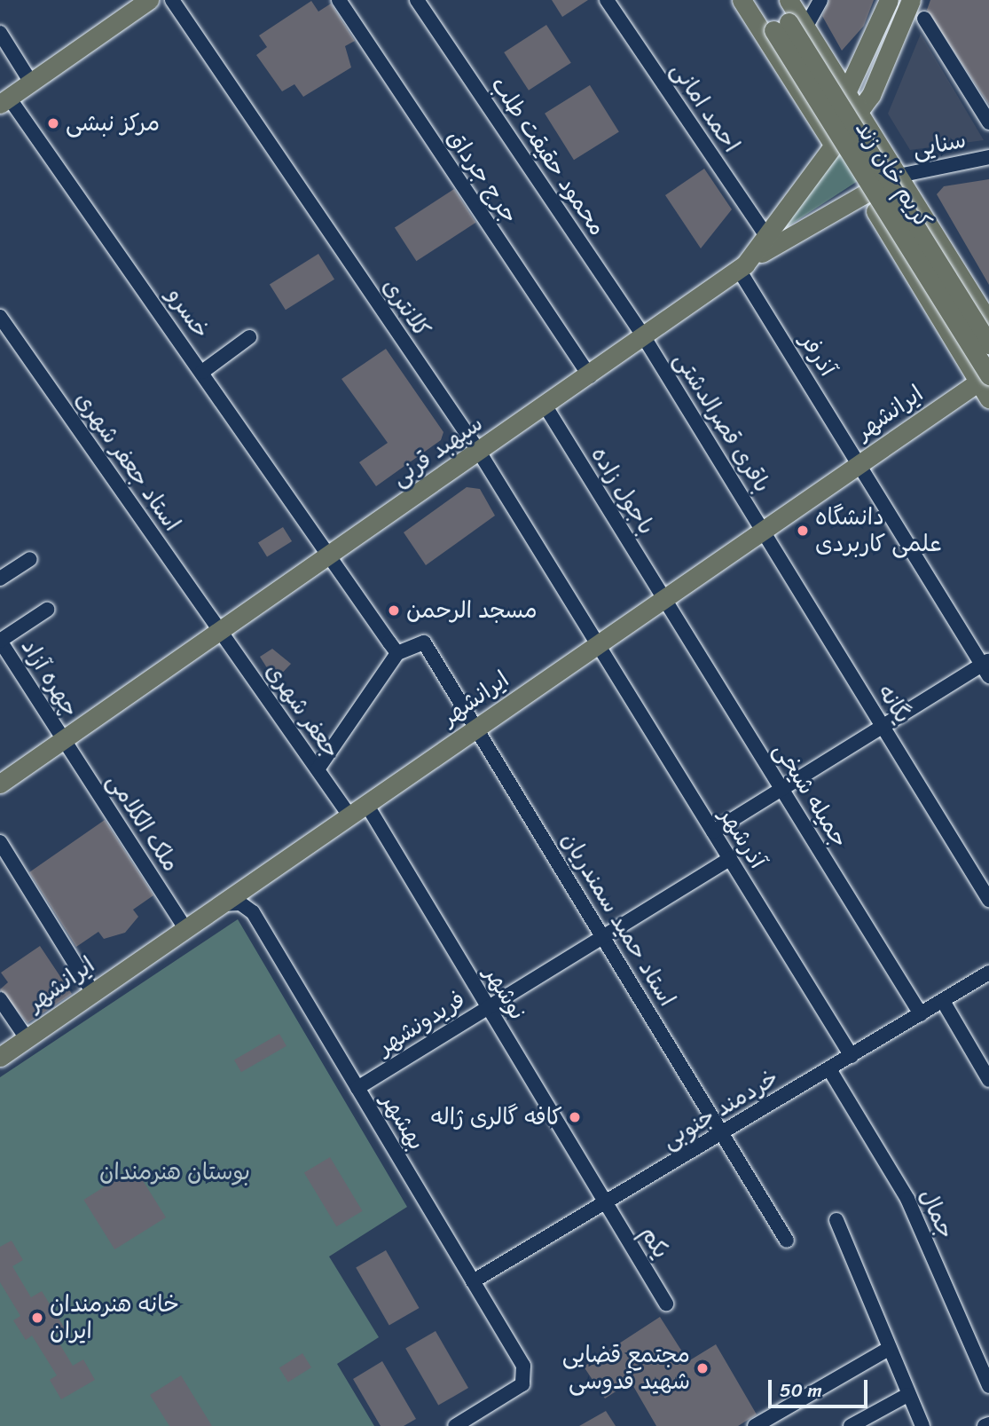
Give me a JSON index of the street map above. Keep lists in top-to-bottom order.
{
  "streets": {
    "main road": ["کریم خان زند", "ایرانشهر", "سپهبد قرنی"],
    "street": [
      "احمد امانی",
      "سنایی",
      "محمود حقیقت طلب",
      "جرج جرداق",
      "کلانتری",
      "خسرو",
      "آذرفر",
      "باقری قصرالدشتی",
      "استاد جعفر شهری",
      "باجول زاده",
      "چهره آزاد",
      "یگانه",
      "جعفر شهری",
      "جمیله شیخی",
      "ملک الکلامی",
      "آذرشهر",
      "استاد حمید سمندریان",
      "نوشهر",
      "فریدونشهر",
      "خردمند جنوبی",
      "بهشهر",
      "جمال",
      "یکم"
    ]
  },
  "crossings": [
    ["احمد امانی", "سپهبد قرنی"],
    ["سنایی", "کریم خان زند"],
    ["محمود حقیقت طلب", "باقری قصرالدشتی"],
    ["محمود حقیقت طلب", "سپهبد قرنی"],
    ["کریم خان زند", "ایرانشهر"],
    ["کریم خان زند", "سپهبد قرنی"],
    ["جرج جرداق", "سپهبد قرنی"],
    ["کلانتری", "ایرانشهر"],
    ["کلانتری", "سپهبد قرنی"],
    ["کلانتری", "آذرشهر"],
    ["خسرو", "سپهبد قرنی"],
    ["خسرو", "استاد حمید سمندریان"],
    ["آذرفر", "ایرانشهر"],
    ["آذرفر", "سپهبد قرنی"],
    ["ایرانشهر", "باقری قصرالدشتی"],
    ["ایرانشهر", "باجول زاده"],
    ["ایرانشهر", "یگانه"],
    ["ایرانشهر", "جعفر شهری"],
    ["ایرانشهر", "جمیله شیخی"],
    ["ایرانشهر", "ملک الکلامی"],
    ["ایرانشهر", "آذرشهر"],
    ["ایرانشهر", "استاد حمید سمندریان"],
    ["ایرانشهر", "نوشهر"],
    ["ایرانشهر", "بهشهر"],
    ["باقری قصرالدشتی", "سپهبد قرنی"],
    ["باقری قصرالدشتی", "یگانه"],
    ["سپهبد قرنی", "استاد جعفر شهری"],
    ["سپهبد قرنی", "باجول زاده"],
    ["سپهبد قرنی", "چهره آزاد"],
    ["سپهبد قرنی", "جعفر شهری"],
    ["سپهبد قرنی", "ملک الکلامی"],
    ["استاد جعفر شهری", "جعفر شهری"],
    ["باجول زاده", "جمیله شیخی"],
    ["چهره آزاد", "ملک الکلامی"],
    ["جمیله شیخی", "خردمند جنوبی"],
    ["آذرشهر", "فریدونشهر"],
    ["آذرشهر", "خردمند جنوبی"],
    ["استاد حمید سمندریان", "فریدونشهر"],
    ["استاد حمید سمندریان", "خردمند جنوبی"],
    ["نوشهر", "فریدونشهر"],
    ["نوشهر", "خردمند جنوبی"],
    ["نوشهر", "یکم"],
    ["فریدونشهر", "بهشهر"],
    ["خردمند جنوبی", "بهشهر"],
    ["خردمند جنوبی", "جمال"],
    ["خردمند جنوبی", "یکم"]
  ],
  "parks": ["بوستان هنرمندان"],
  "places": [
    "مرکز نبشی",
    "دانشگاه علمی کاربردی",
    "مسجد الرحمن",
    "کافه گالری ژاله",
    "خانه هنرمندان ایران",
    "مجتمع قضایی شهید قدوسی"
  ],
  "scale_bar": "50 m"
}
